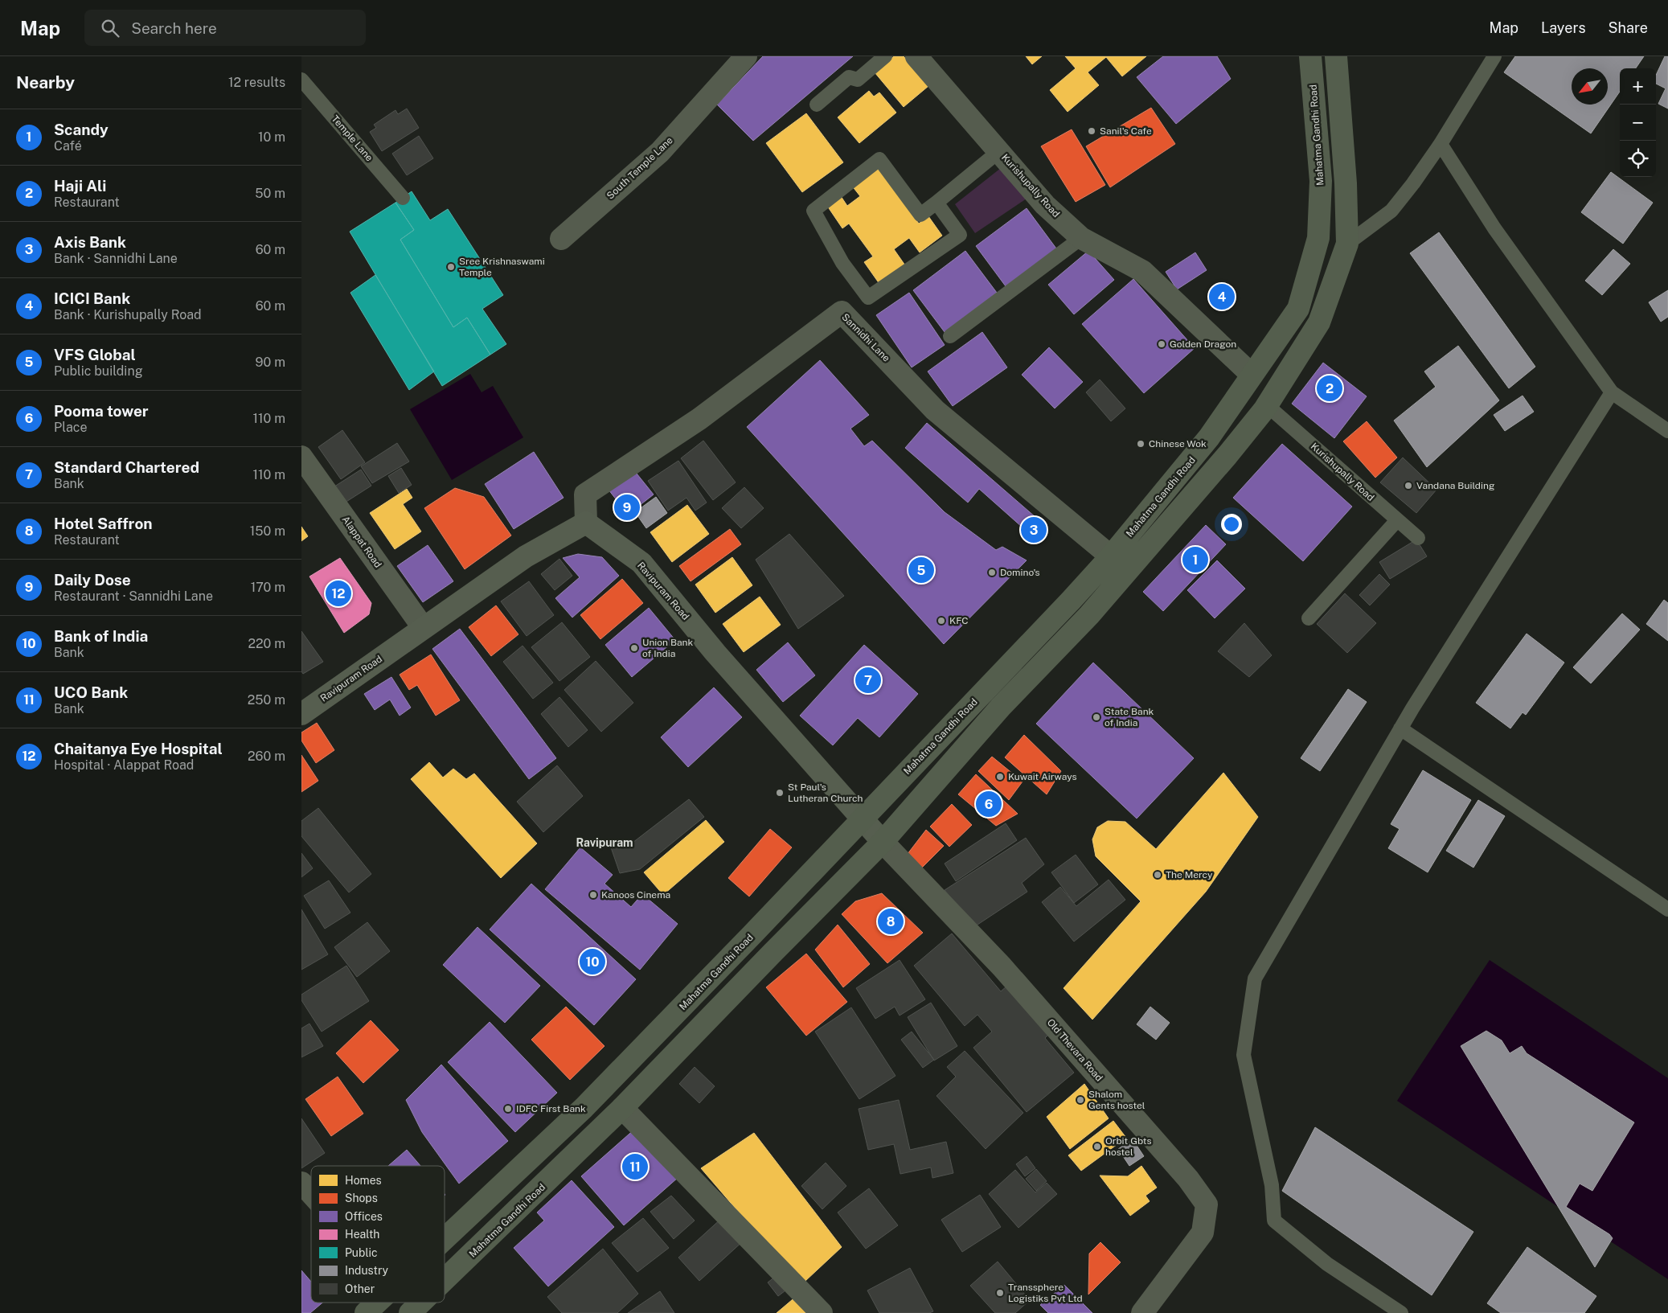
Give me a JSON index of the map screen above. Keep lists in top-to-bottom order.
{
  "streets": {
    "main road": ["Mahatma Gandhi Road", "Ravipuram Road"],
    "street": [
      "South Temple Lane",
      "Kurishupally Road",
      "Sannidhi Lane",
      "Alappat Road",
      "Old Thevara Road"
    ],
    "lane": ["Temple Lane"]
  },
  "crossings": [
    ["Mahatma Gandhi Road", "Kurishupally Road"],
    ["Mahatma Gandhi Road", "Sannidhi Lane"],
    ["Mahatma Gandhi Road", "Ravipuram Road"],
    ["Mahatma Gandhi Road", "Old Thevara Road"],
    ["Sannidhi Lane", "Ravipuram Road"],
    ["Alappat Road", "Ravipuram Road"],
    ["Ravipuram Road", "Old Thevara Road"]
  ],
  "districts": ["Ravipuram"],
  "places": [
    "Sanil's Cafe",
    "Sree Krishnaswami Temple",
    "Golden Dragon",
    "Chinese Wok",
    "Vandana Building",
    "Domino's",
    "KFC",
    "Union Bank of India",
    "State Bank of India",
    "Kuwait Airways",
    "St Paul's Lutheran Church",
    "The Mercy",
    "Kanoos Cinema",
    "Shalom Gents hostel",
    "IDFC First Bank",
    "Orbit Gbts hostel",
    "Transsphere Logistiks Pvt Ltd"
  ],
  "legend": [
    "Homes",
    "Shops",
    "Offices",
    "Health",
    "Public",
    "Industry",
    "Other"
  ],
  "north": "bottom left",
  "page": {
    "header": "Map",
    "search": "Search here",
    "nav": ["Map", "Layers", "Share"],
    "heading": ["Nearby", "12 results"],
    "map_buttons": ["+", "−"],
    "list": [
      {
        "mark": "1",
        "name": "Scandy",
        "note": "Café",
        "value": "10 m"
      },
      {
        "mark": "2",
        "name": "Haji Ali",
        "note": "Restaurant",
        "value": "50 m"
      },
      {
        "mark": "3",
        "name": "Axis Bank",
        "note": "Bank · Sannidhi Lane",
        "value": "60 m"
      },
      {
        "mark": "4",
        "name": "ICICI Bank",
        "note": "Bank · Kurishupally Road",
        "value": "60 m"
      },
      {
        "mark": "5",
        "name": "VFS Global",
        "note": "Public building",
        "value": "90 m"
      },
      {
        "mark": "6",
        "name": "Pooma tower",
        "note": "Place",
        "value": "110 m"
      },
      {
        "mark": "7",
        "name": "Standard Chartered",
        "note": "Bank",
        "value": "110 m"
      },
      {
        "mark": "8",
        "name": "Hotel Saffron",
        "note": "Restaurant",
        "value": "150 m"
      },
      {
        "mark": "9",
        "name": "Daily Dose",
        "note": "Restaurant · Sannidhi Lane",
        "value": "170 m"
      },
      {
        "mark": "10",
        "name": "Bank of India",
        "note": "Bank",
        "value": "220 m"
      },
      {
        "mark": "11",
        "name": "UCO Bank",
        "note": "Bank",
        "value": "250 m"
      },
      {
        "mark": "12",
        "name": "Chaitanya Eye Hospital",
        "note": "Hospital · Alappat Road",
        "value": "260 m"
      }
    ],
    "pins": [
      "4",
      "2",
      "9",
      "3",
      "1",
      "5",
      "12",
      "7",
      "6",
      "8",
      "10",
      "11"
    ]
  }
}
